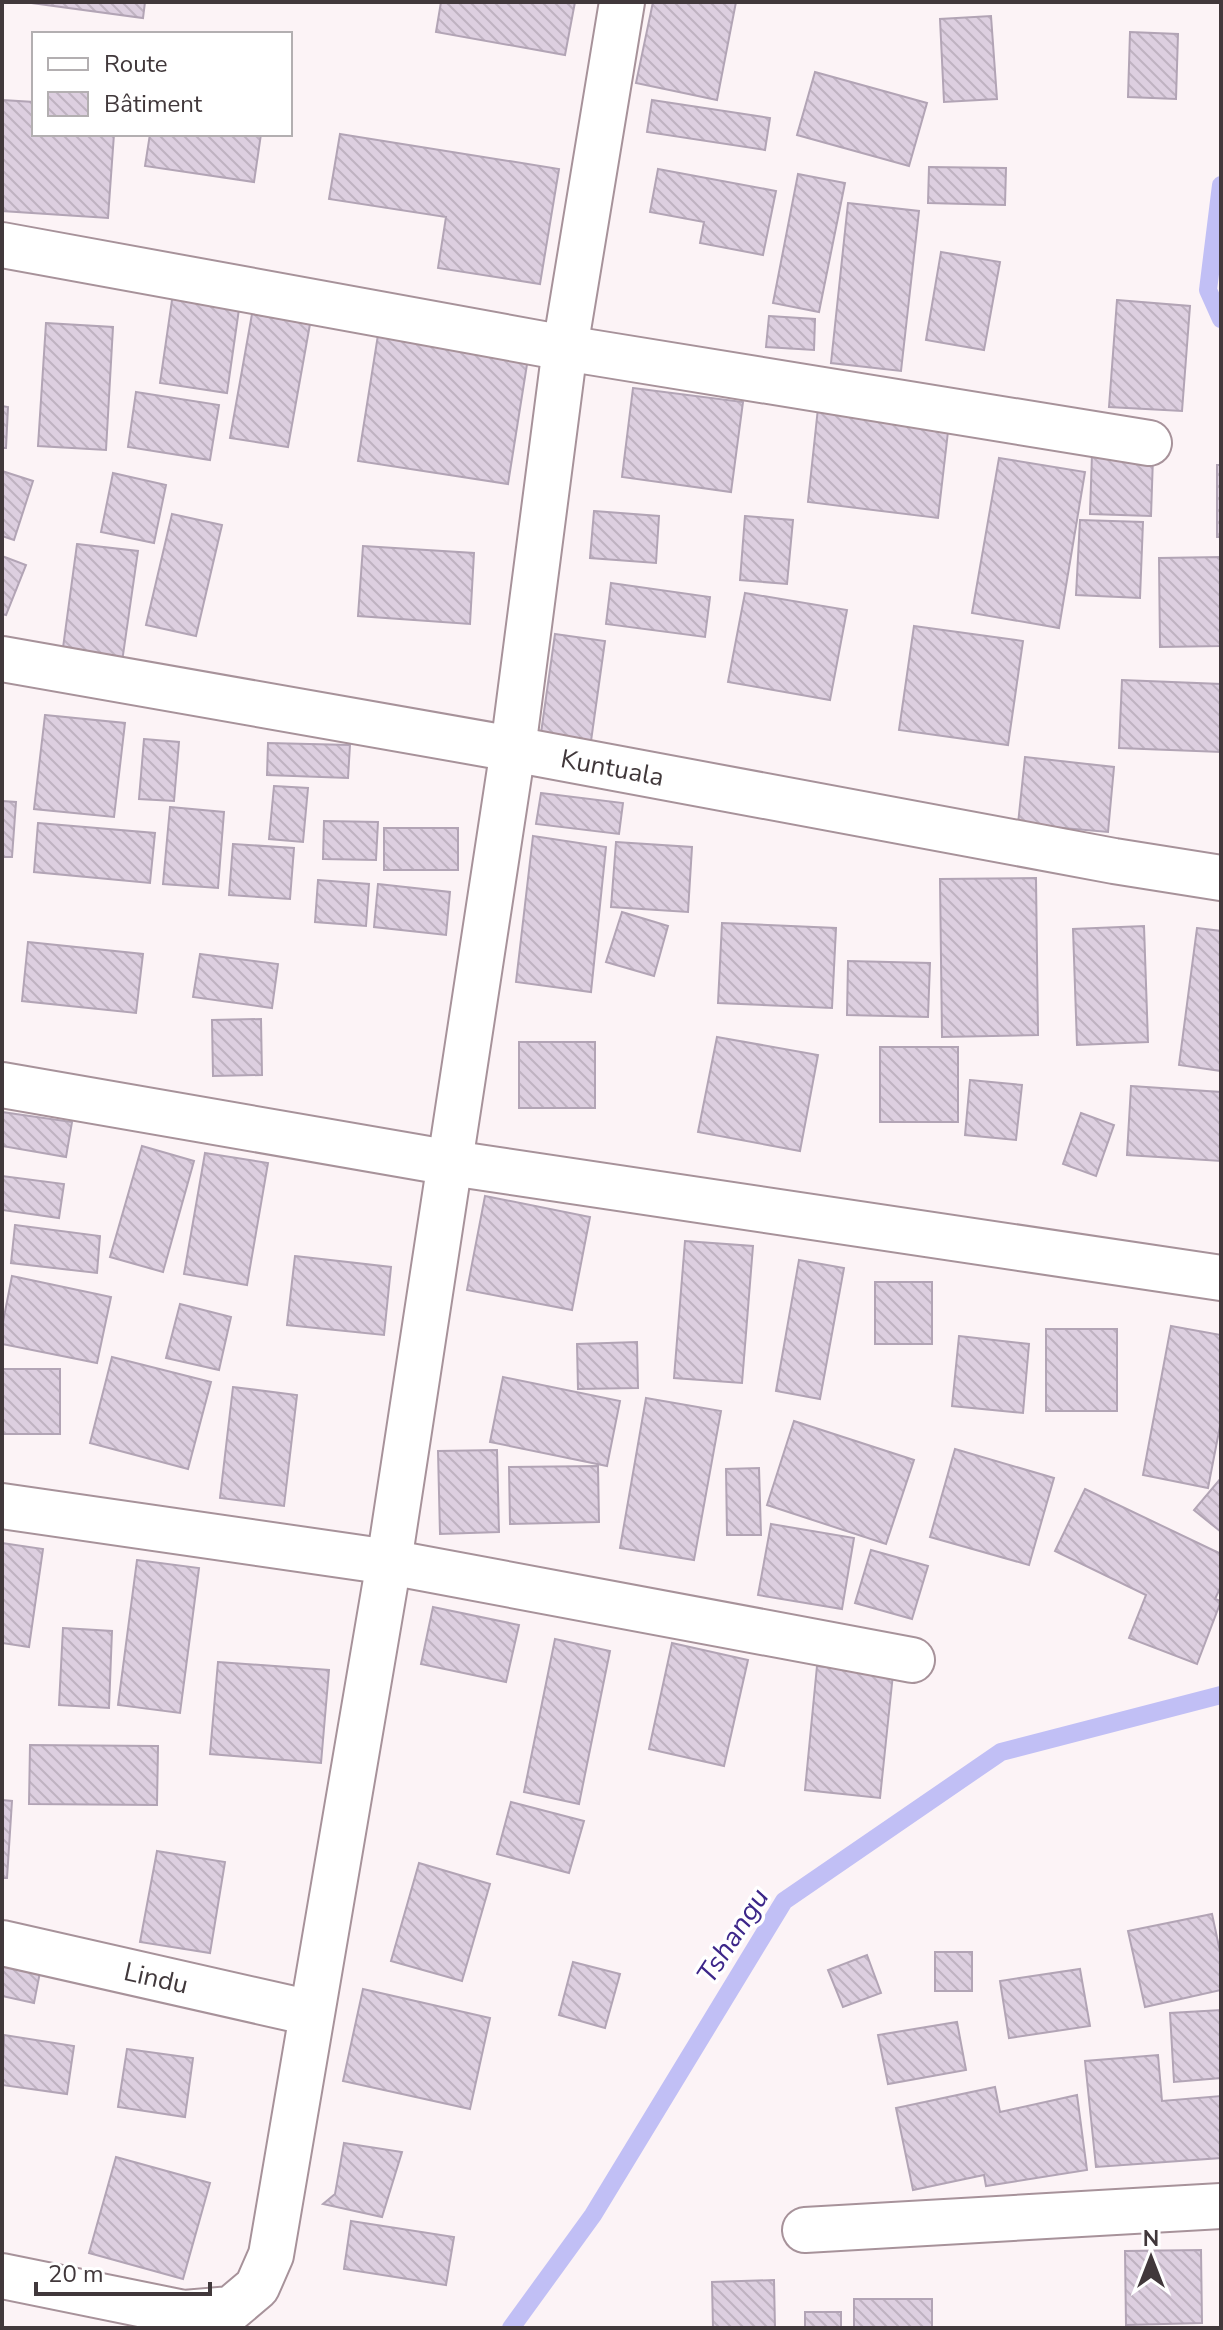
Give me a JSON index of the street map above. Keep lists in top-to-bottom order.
{
  "streets": {
    "street": ["Kuntuala", "Lindu"]
  },
  "water": ["Tshangu"],
  "legend": ["Route", "Bâtiment"],
  "scale_bar": "20 m",
  "north": "top"
}
